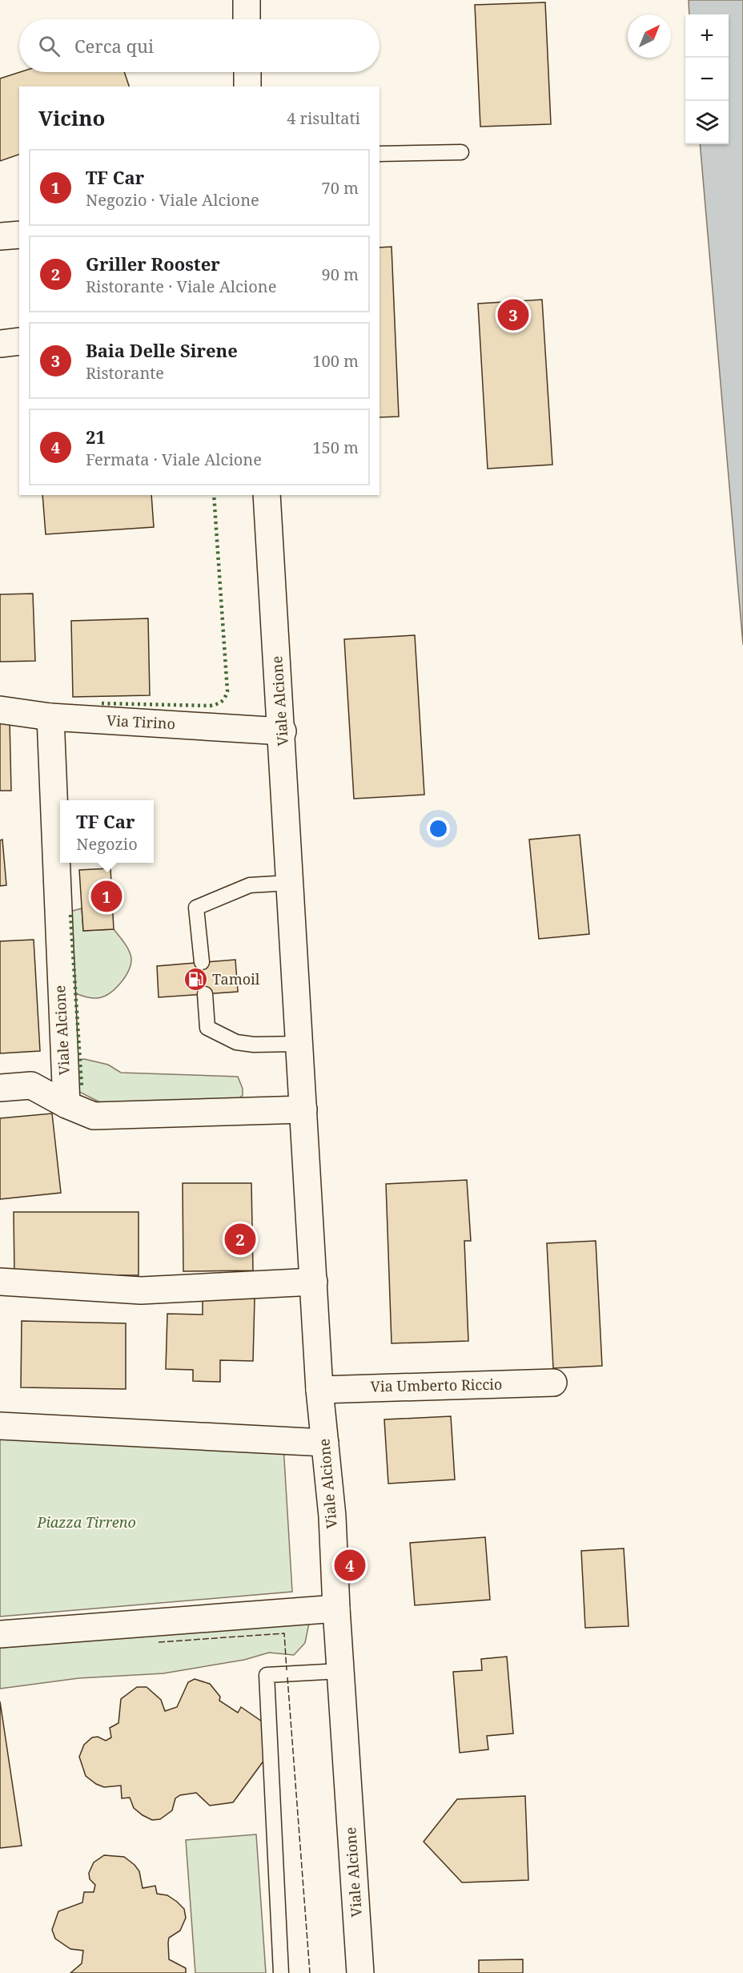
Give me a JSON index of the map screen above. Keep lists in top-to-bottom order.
{
  "streets": {
    "street": ["Viale Alcione", "Via Tirino", "Via Umberto Riccio"]
  },
  "crossings": [
    ["Viale Alcione", "Via Tirino"],
    ["Viale Alcione", "Via Umberto Riccio"]
  ],
  "parks": ["Piazza Tirreno"],
  "places": {
    "fuel station": ["Tamoil"]
  },
  "north": "top right",
  "page": {
    "map_buttons": ["+", "−"],
    "search": "Cerca qui",
    "heading": ["Vicino", "4 risultati"],
    "list": [
      {
        "mark": "1",
        "name": "TF Car",
        "note": "Negozio · Viale Alcione",
        "value": "70 m"
      },
      {
        "mark": "2",
        "name": "Griller Rooster",
        "note": "Ristorante · Viale Alcione",
        "value": "90 m"
      },
      {
        "mark": "3",
        "name": "Baia Delle Sirene",
        "note": "Ristorante",
        "value": "100 m"
      },
      {
        "mark": "4",
        "name": "21",
        "note": "Fermata · Viale Alcione",
        "value": "150 m"
      }
    ],
    "pins": [
      "3",
      "1",
      "2",
      "4"
    ],
    "popup": ["TF Car", "Negozio"]
  }
}
